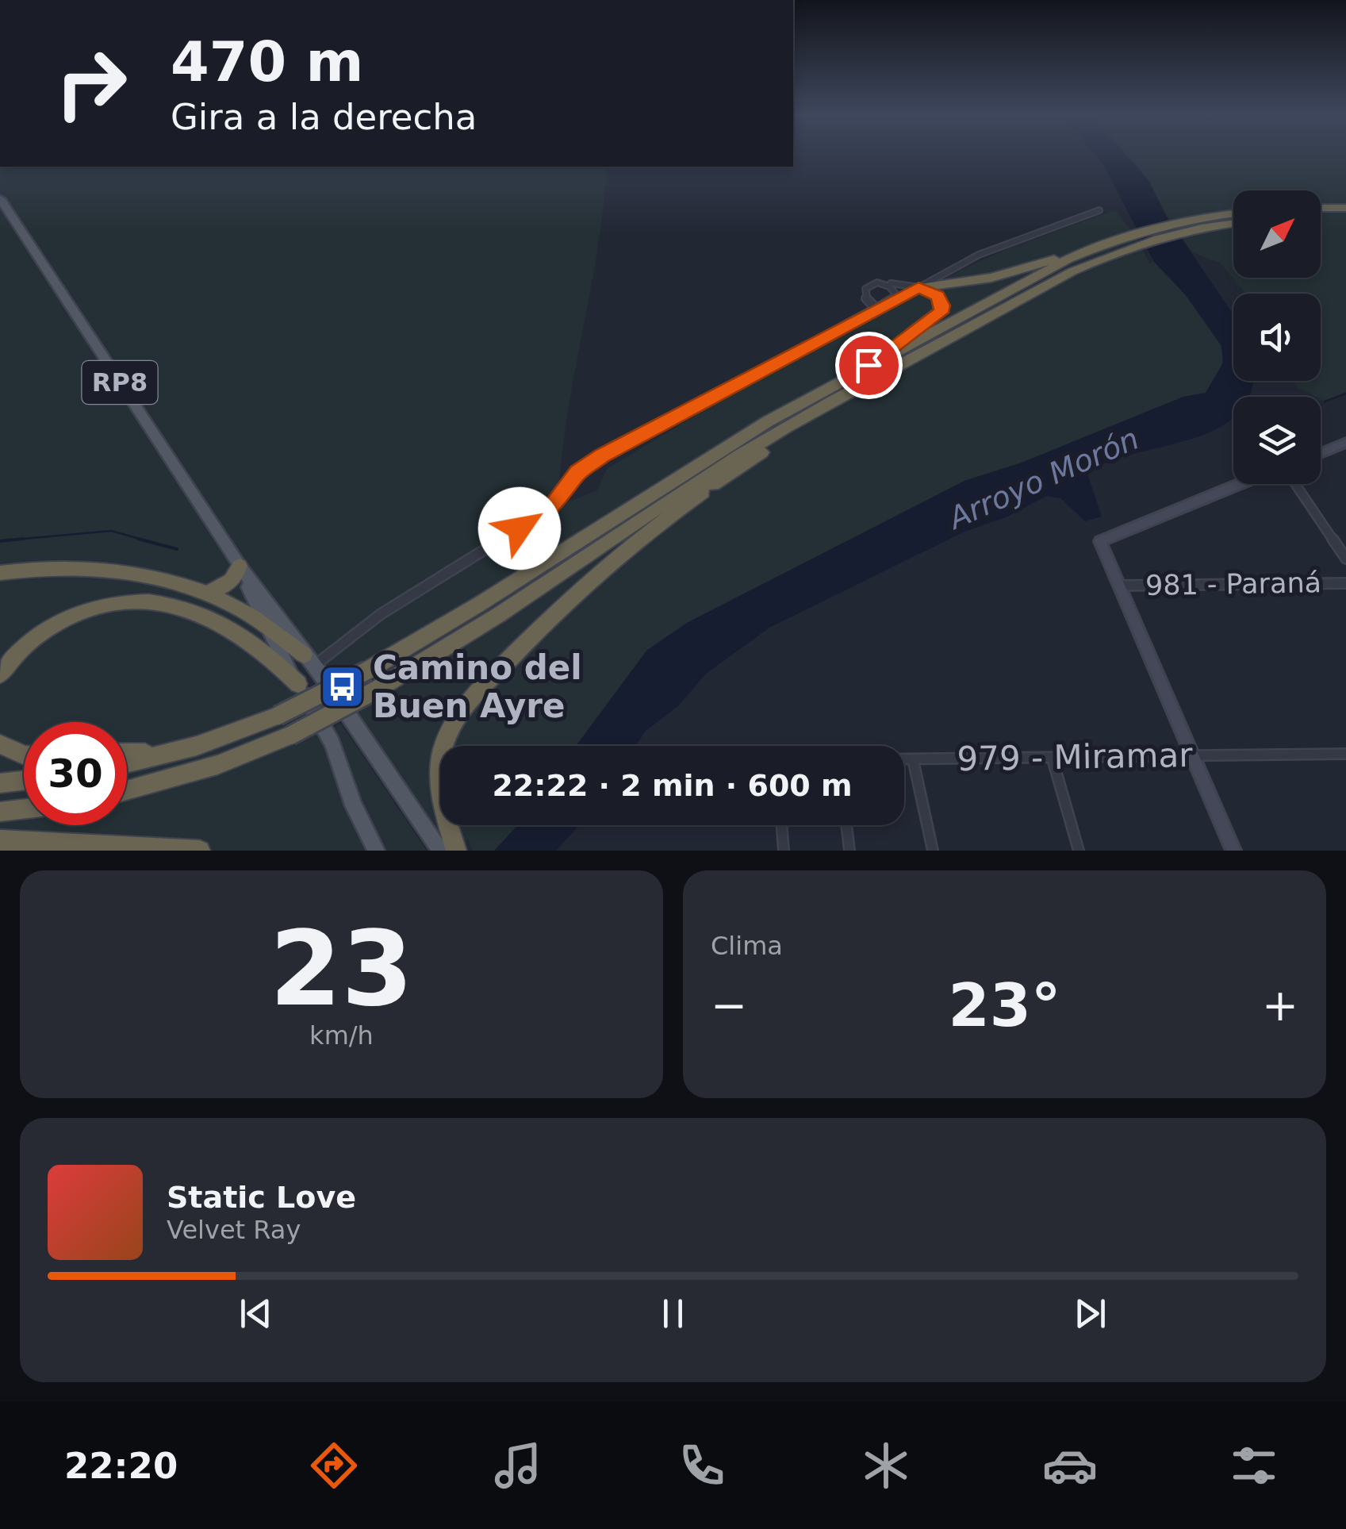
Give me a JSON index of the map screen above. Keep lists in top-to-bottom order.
{
  "streets": {
    "main road": ["RP8"],
    "street": ["981 - Paraná", "979 - Miramar"]
  },
  "water": ["Arroyo Morón"],
  "places": {
    "bus stop": ["Camino del Buen Ayre"]
  },
  "north": "top right",
  "page": {
    "turn": ["470 m", "Gira a la derecha"],
    "limit": "30",
    "trip": "22:22 · 2 min · 600 m",
    "tile": [
      ["23", "km/h"],
      "Clima"
    ],
    "heat": ["−", "23°", "+"],
    "song": ["Static Love", "Velvet Ray"],
    "tabs": "22:20"
  }
}
